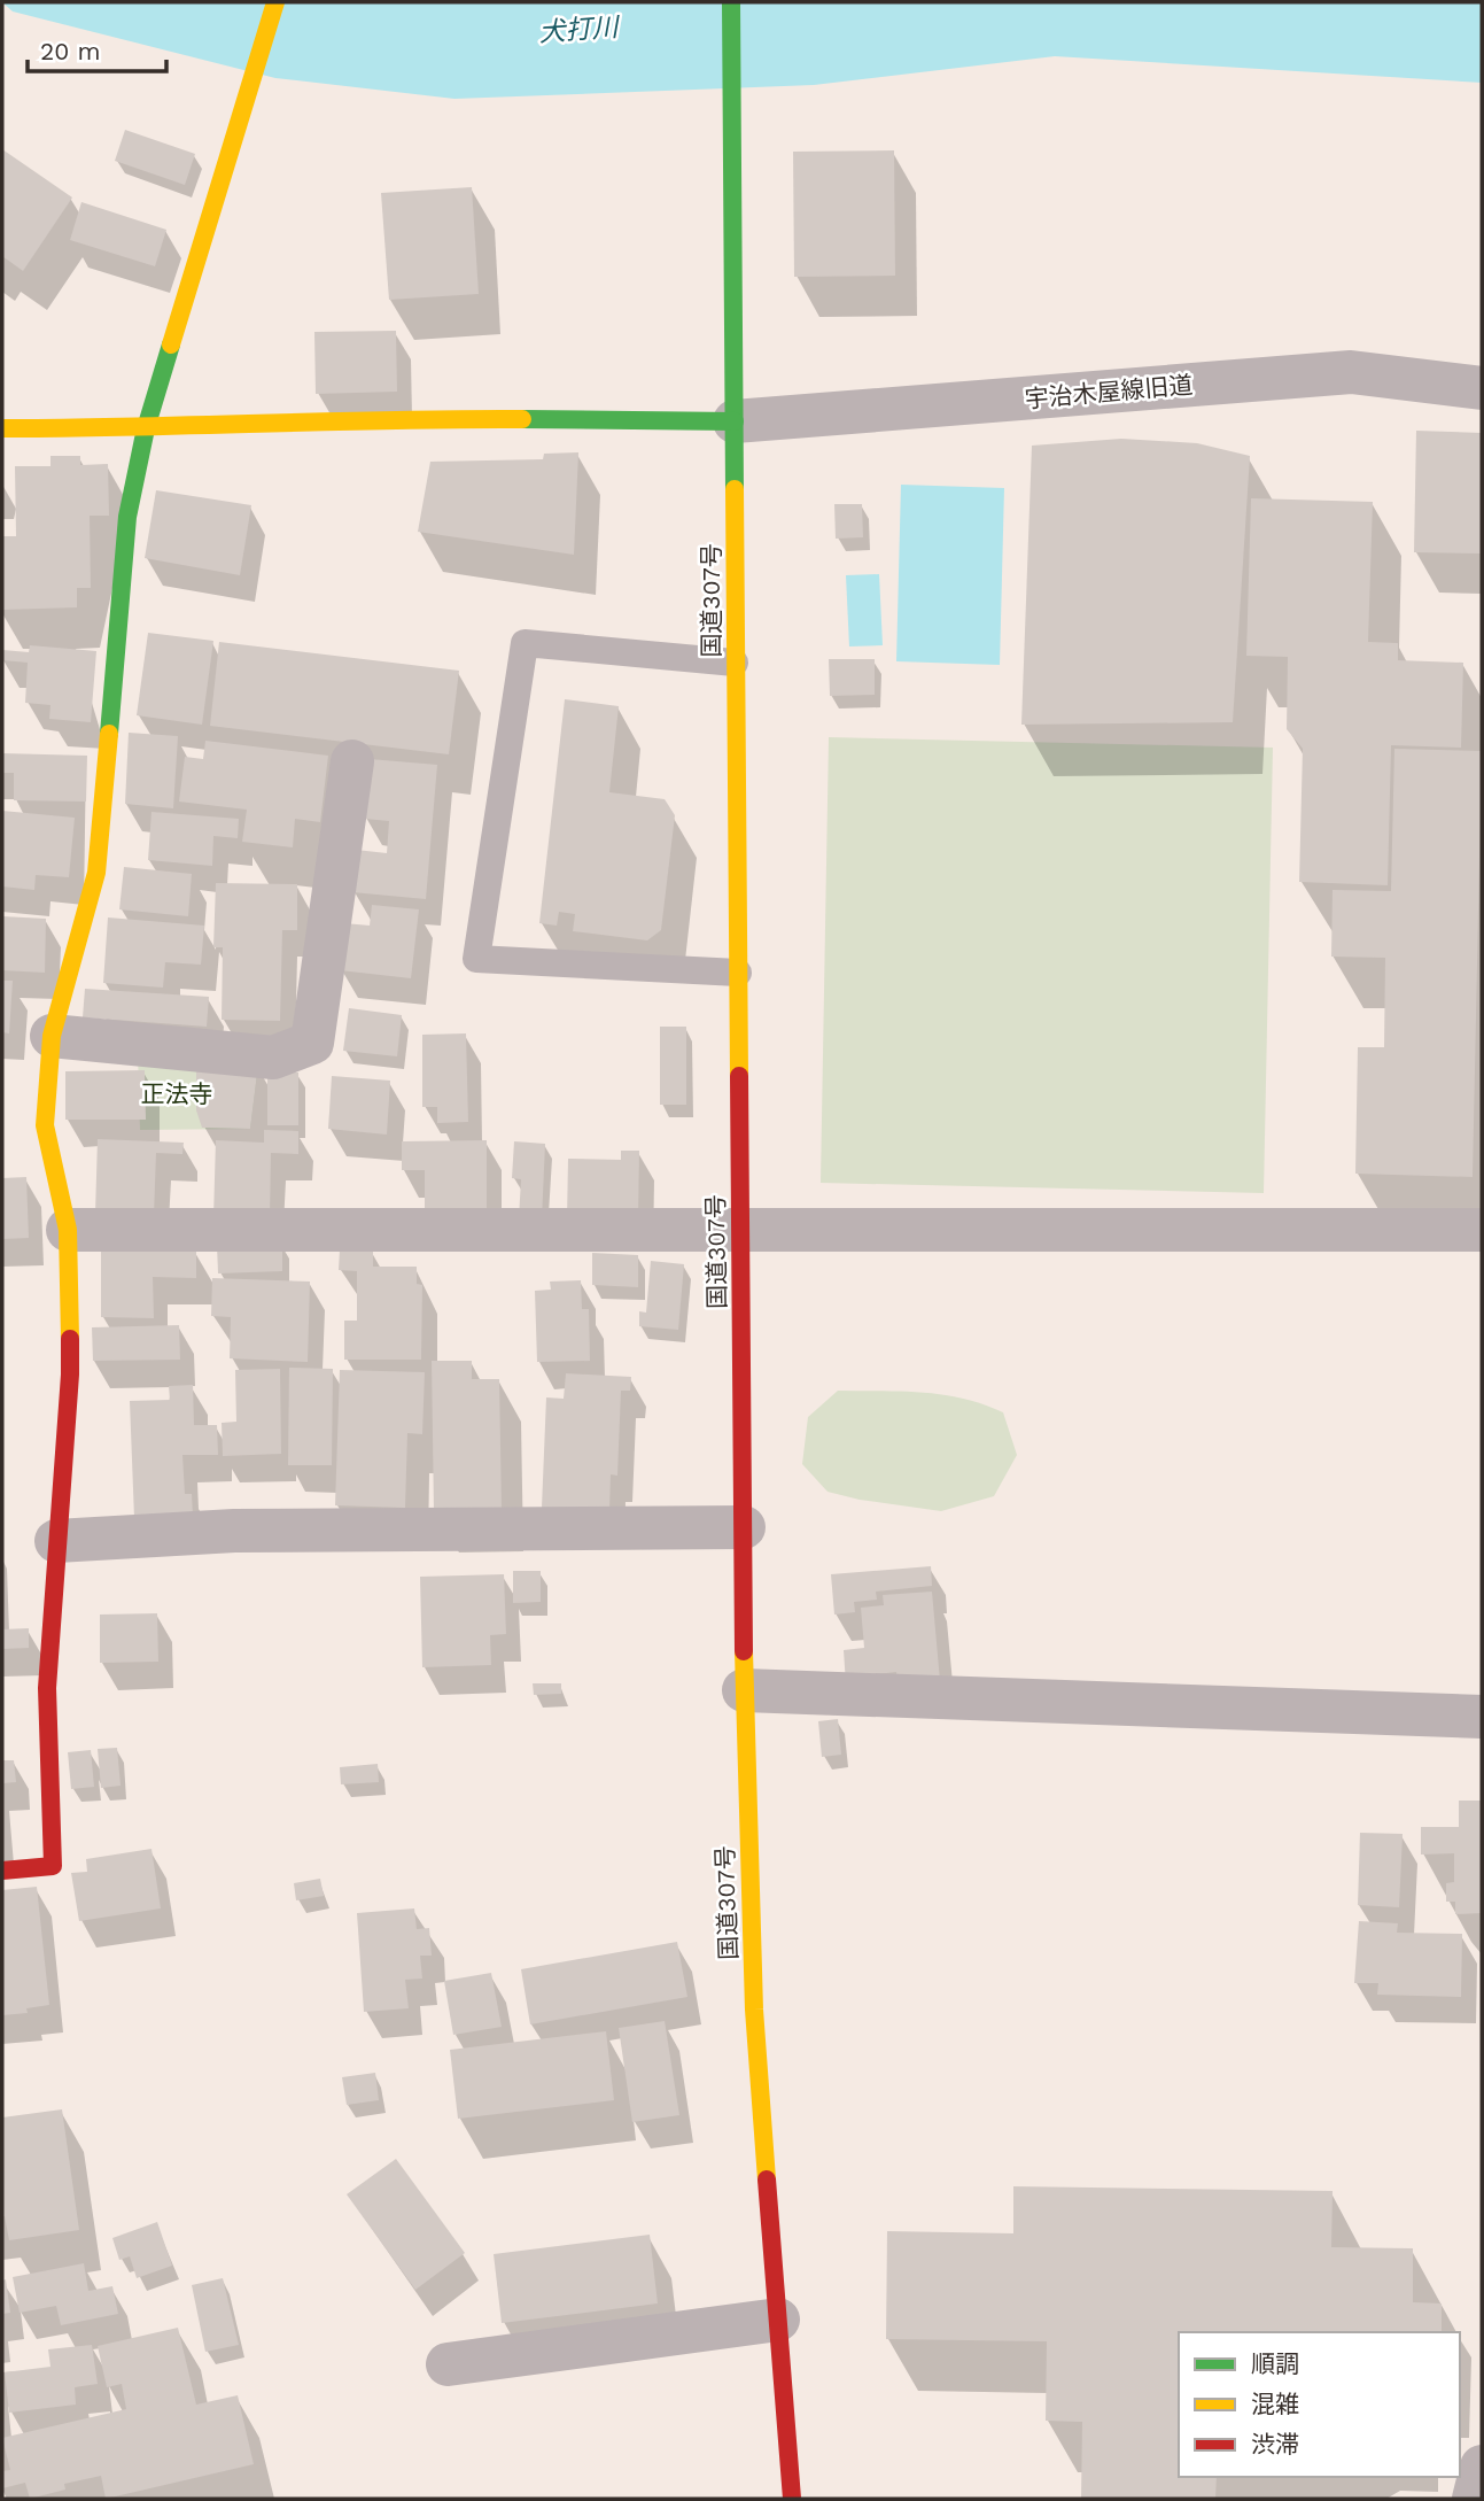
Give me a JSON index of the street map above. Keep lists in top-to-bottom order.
{
  "streets": {
    "main road": ["国道307号"],
    "street": ["宇治木屋線旧道"]
  },
  "crossings": [
    ["宇治木屋線旧道", "国道307号"]
  ],
  "water": ["犬打川"],
  "parks": ["正法寺"],
  "legend": ["順調", "混雑", "渋滞"],
  "scale_bar": "20 m"
}
